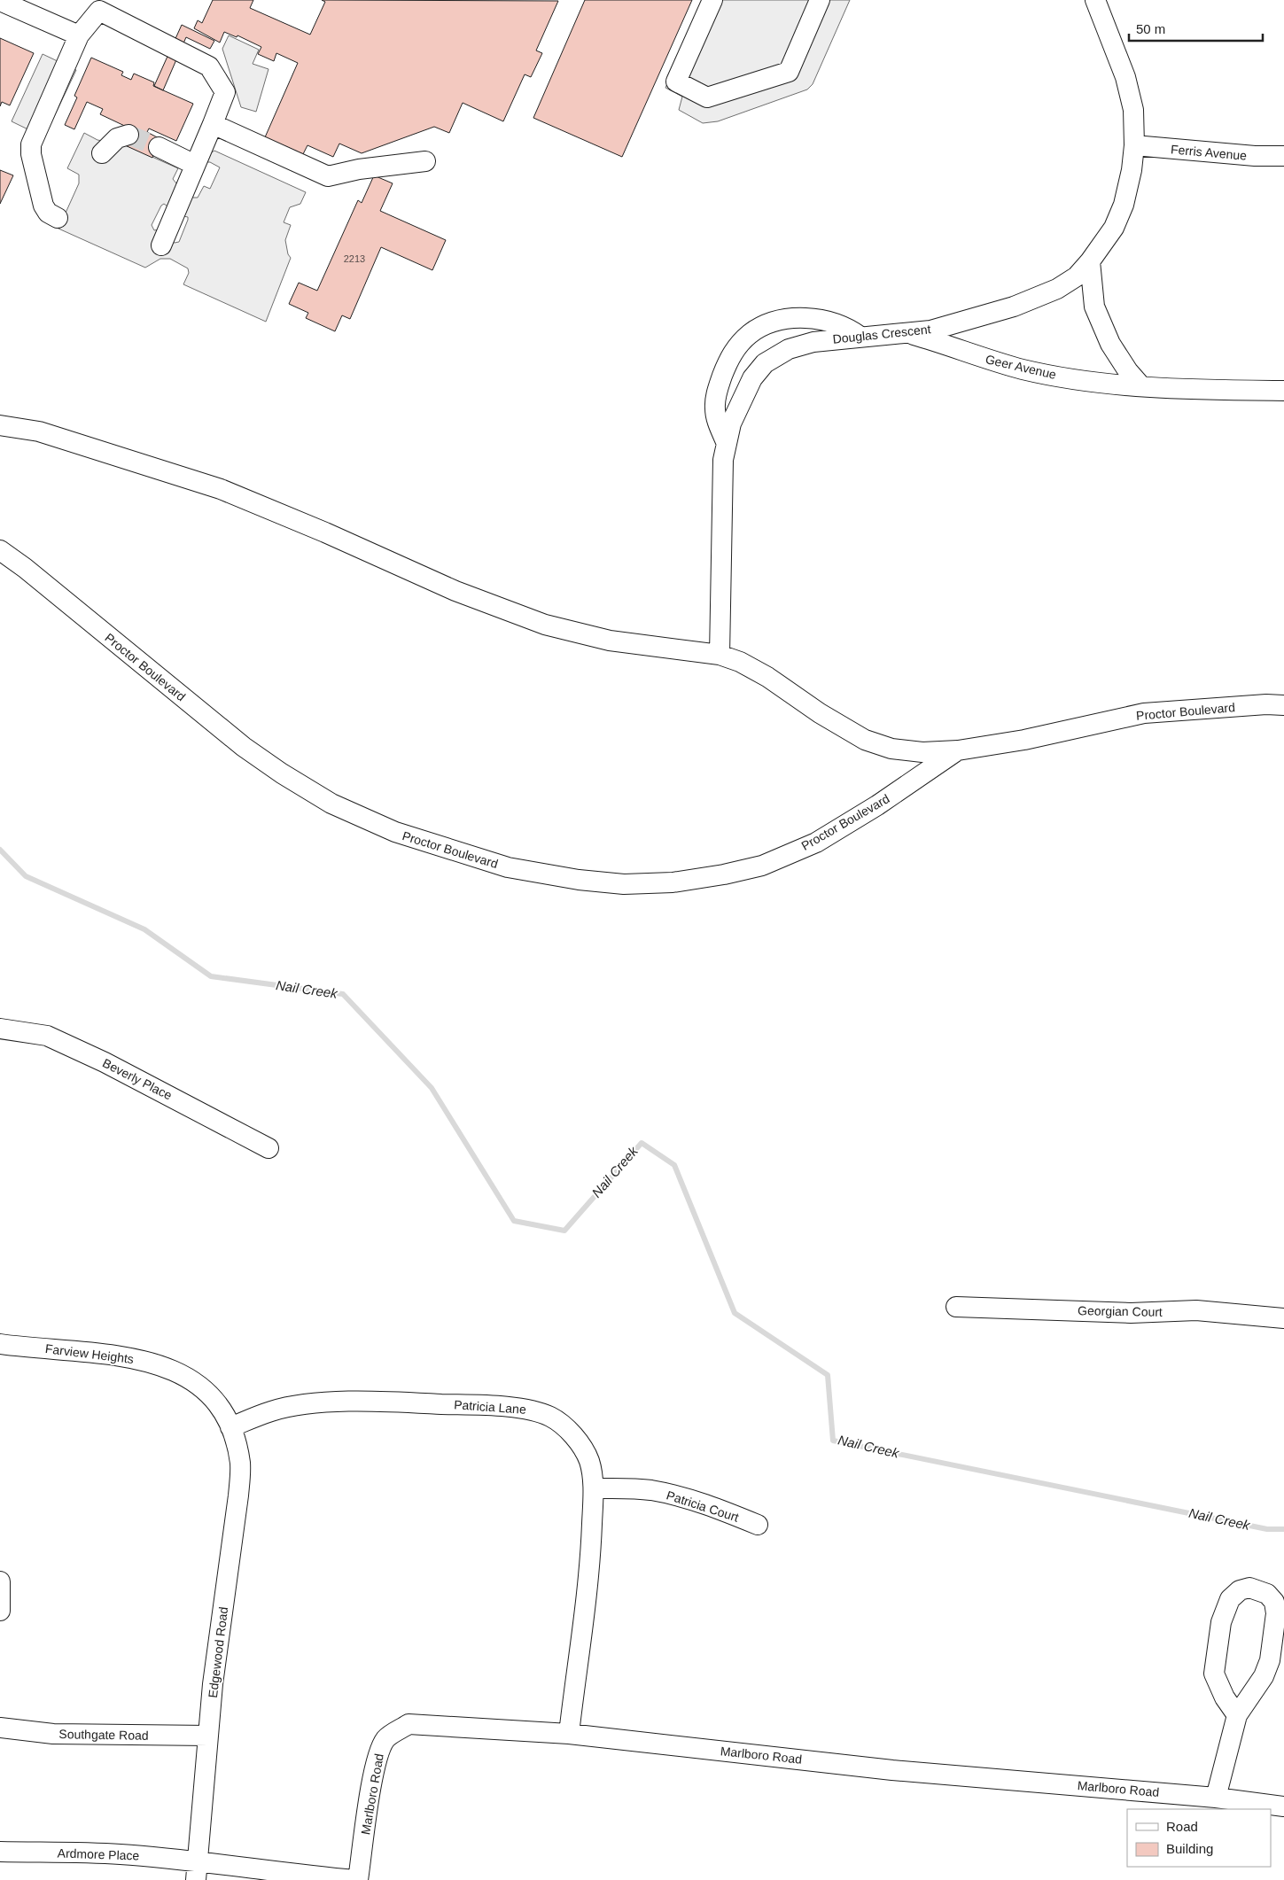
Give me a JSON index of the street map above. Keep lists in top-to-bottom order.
{
  "streets": {
    "street": [
      "Ferris Avenue",
      "Douglas Crescent",
      "Geer Avenue",
      "Proctor Boulevard",
      "Beverly Place",
      "Georgian Court",
      "Farview Heights",
      "Patricia Lane",
      "Patricia Court",
      "Edgewood Road",
      "Southgate Road",
      "Marlboro Road",
      "Ardmore Place"
    ]
  },
  "crossings": [
    ["Ferris Avenue", "Douglas Crescent"],
    ["Douglas Crescent", "Geer Avenue"],
    ["Douglas Crescent", "Proctor Boulevard"],
    ["Farview Heights", "Patricia Lane"],
    ["Farview Heights", "Edgewood Road"],
    ["Patricia Lane", "Patricia Court"],
    ["Patricia Lane", "Edgewood Road"],
    ["Patricia Lane", "Marlboro Road"],
    ["Edgewood Road", "Southgate Road"],
    ["Edgewood Road", "Ardmore Place"]
  ],
  "water": ["Nail Creek"],
  "house_numbers": ["2213"],
  "legend": ["Road", "Building"],
  "scale_bar": "50 m"
}
